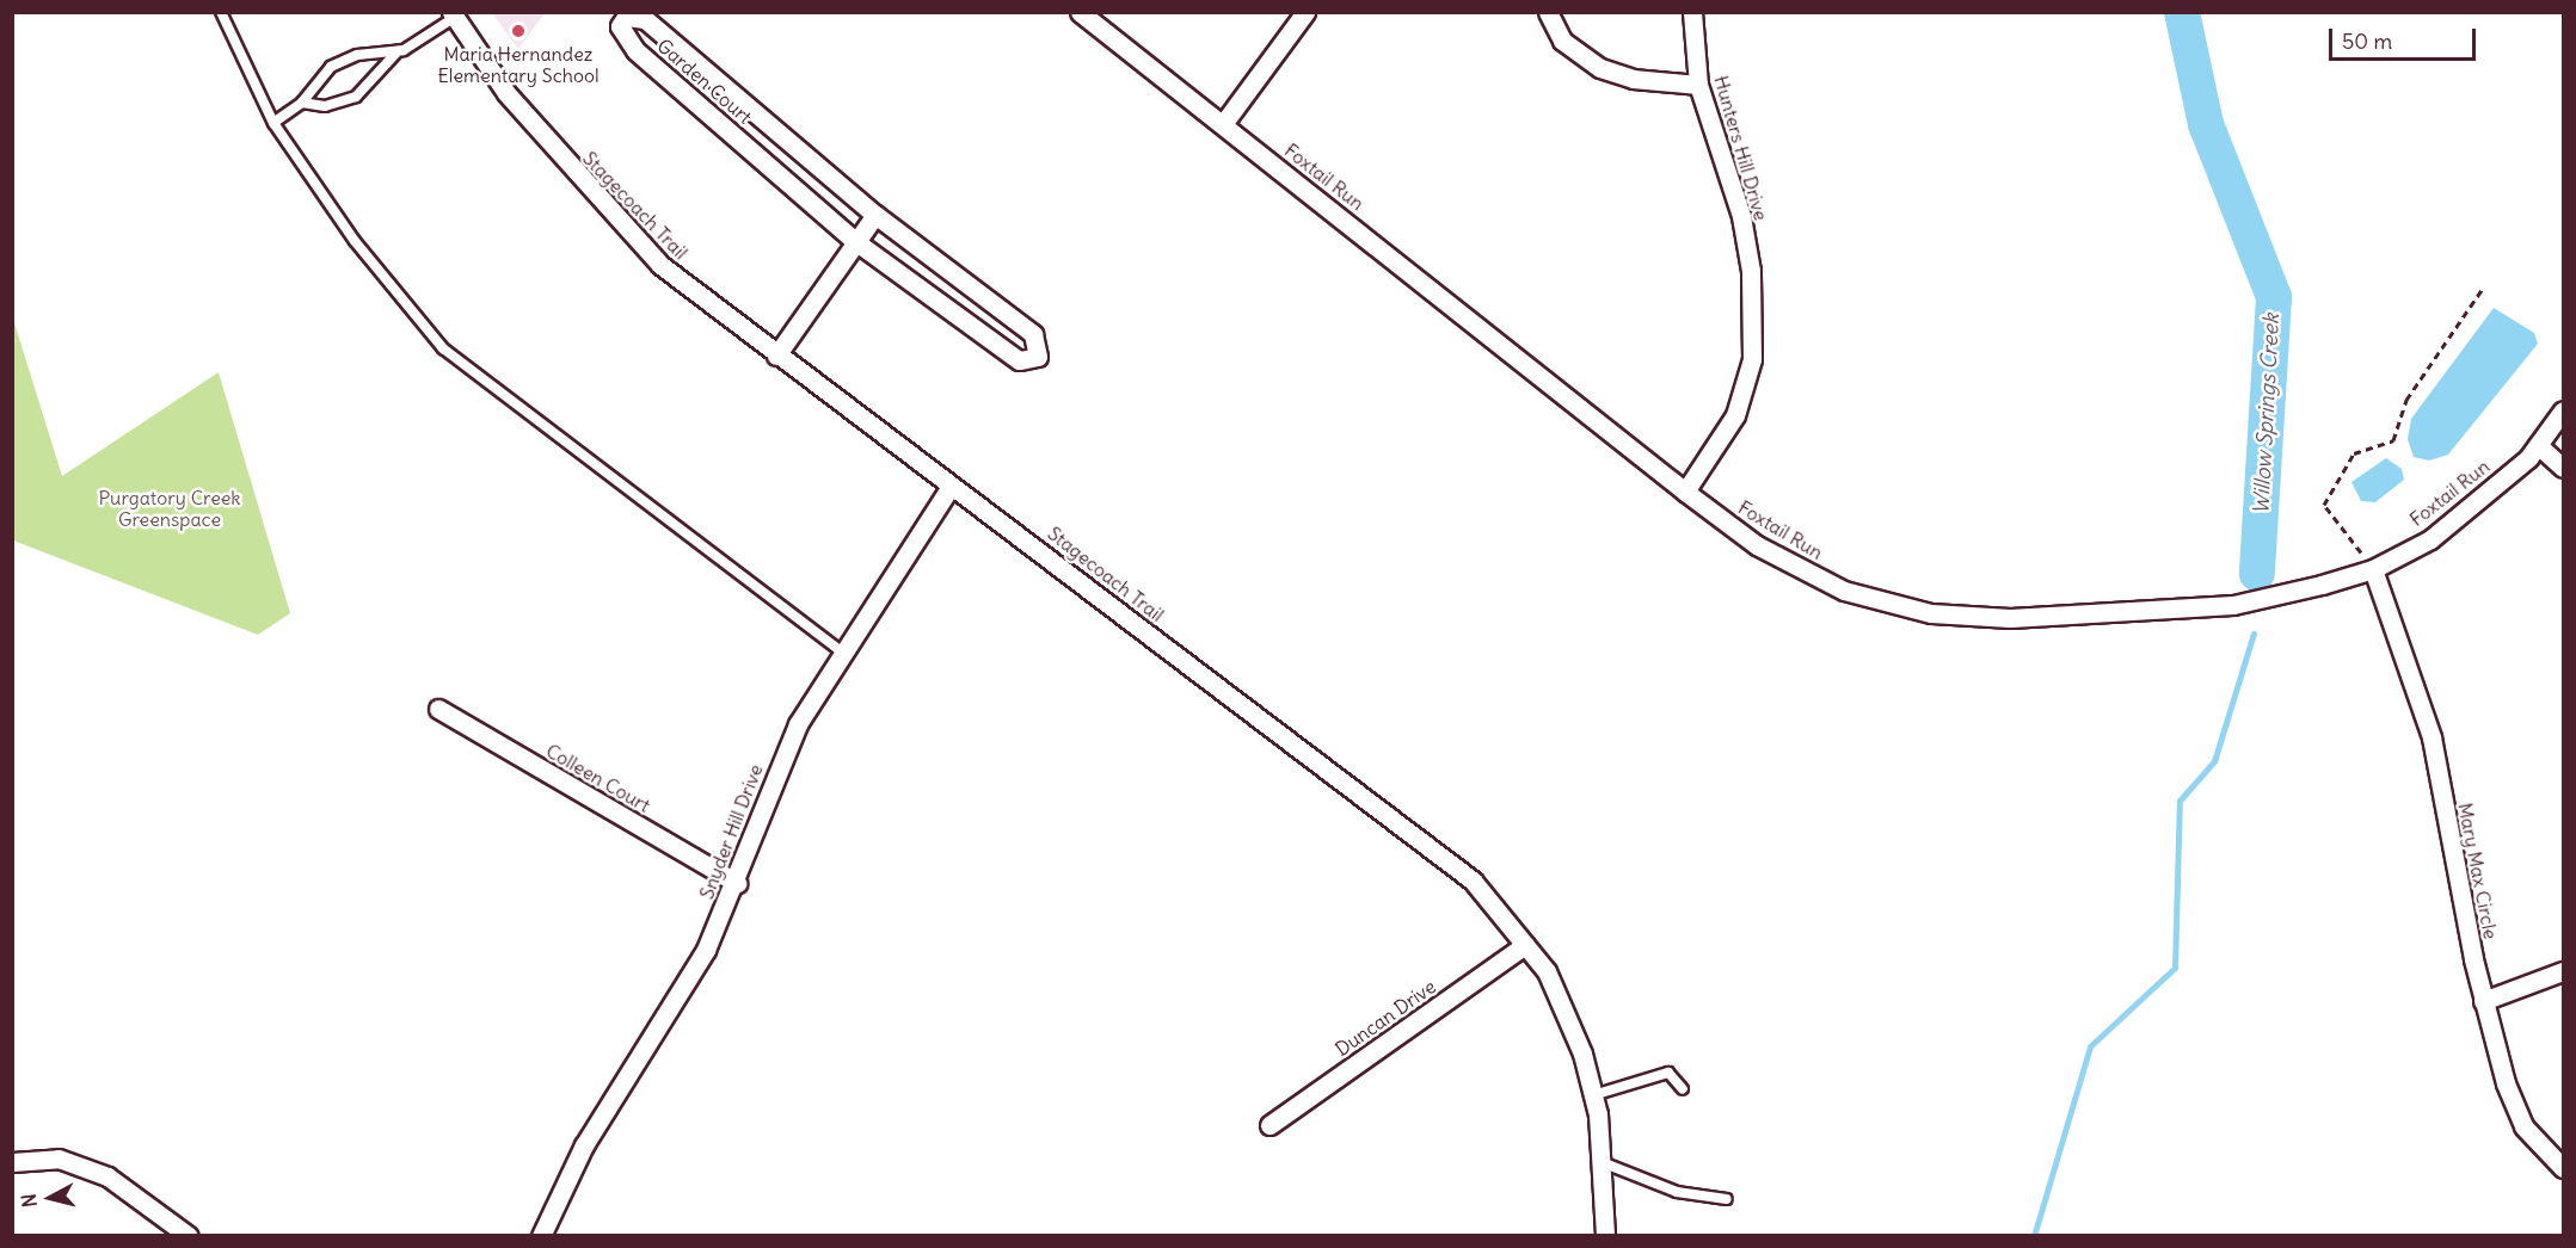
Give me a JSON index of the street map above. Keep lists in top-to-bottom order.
{
  "streets": {
    "street": [
      "Garden Court",
      "Hunters Hill Drive",
      "Foxtail Run",
      "Stagecoach Trail",
      "Colleen Court",
      "Snyder Hill Drive",
      "Mary Max Circle",
      "Duncan Drive"
    ]
  },
  "crossings": [
    ["Hunters Hill Drive", "Foxtail Run"],
    ["Foxtail Run", "Mary Max Circle"],
    ["Stagecoach Trail", "Snyder Hill Drive"],
    ["Stagecoach Trail", "Duncan Drive"],
    ["Colleen Court", "Snyder Hill Drive"]
  ],
  "water": ["Willow Springs Creek"],
  "parks": ["Purgatory Creek Greenspace"],
  "places": ["Maria Hernandez Elementary School"],
  "scale_bar": "50 m",
  "north": "left"
}
